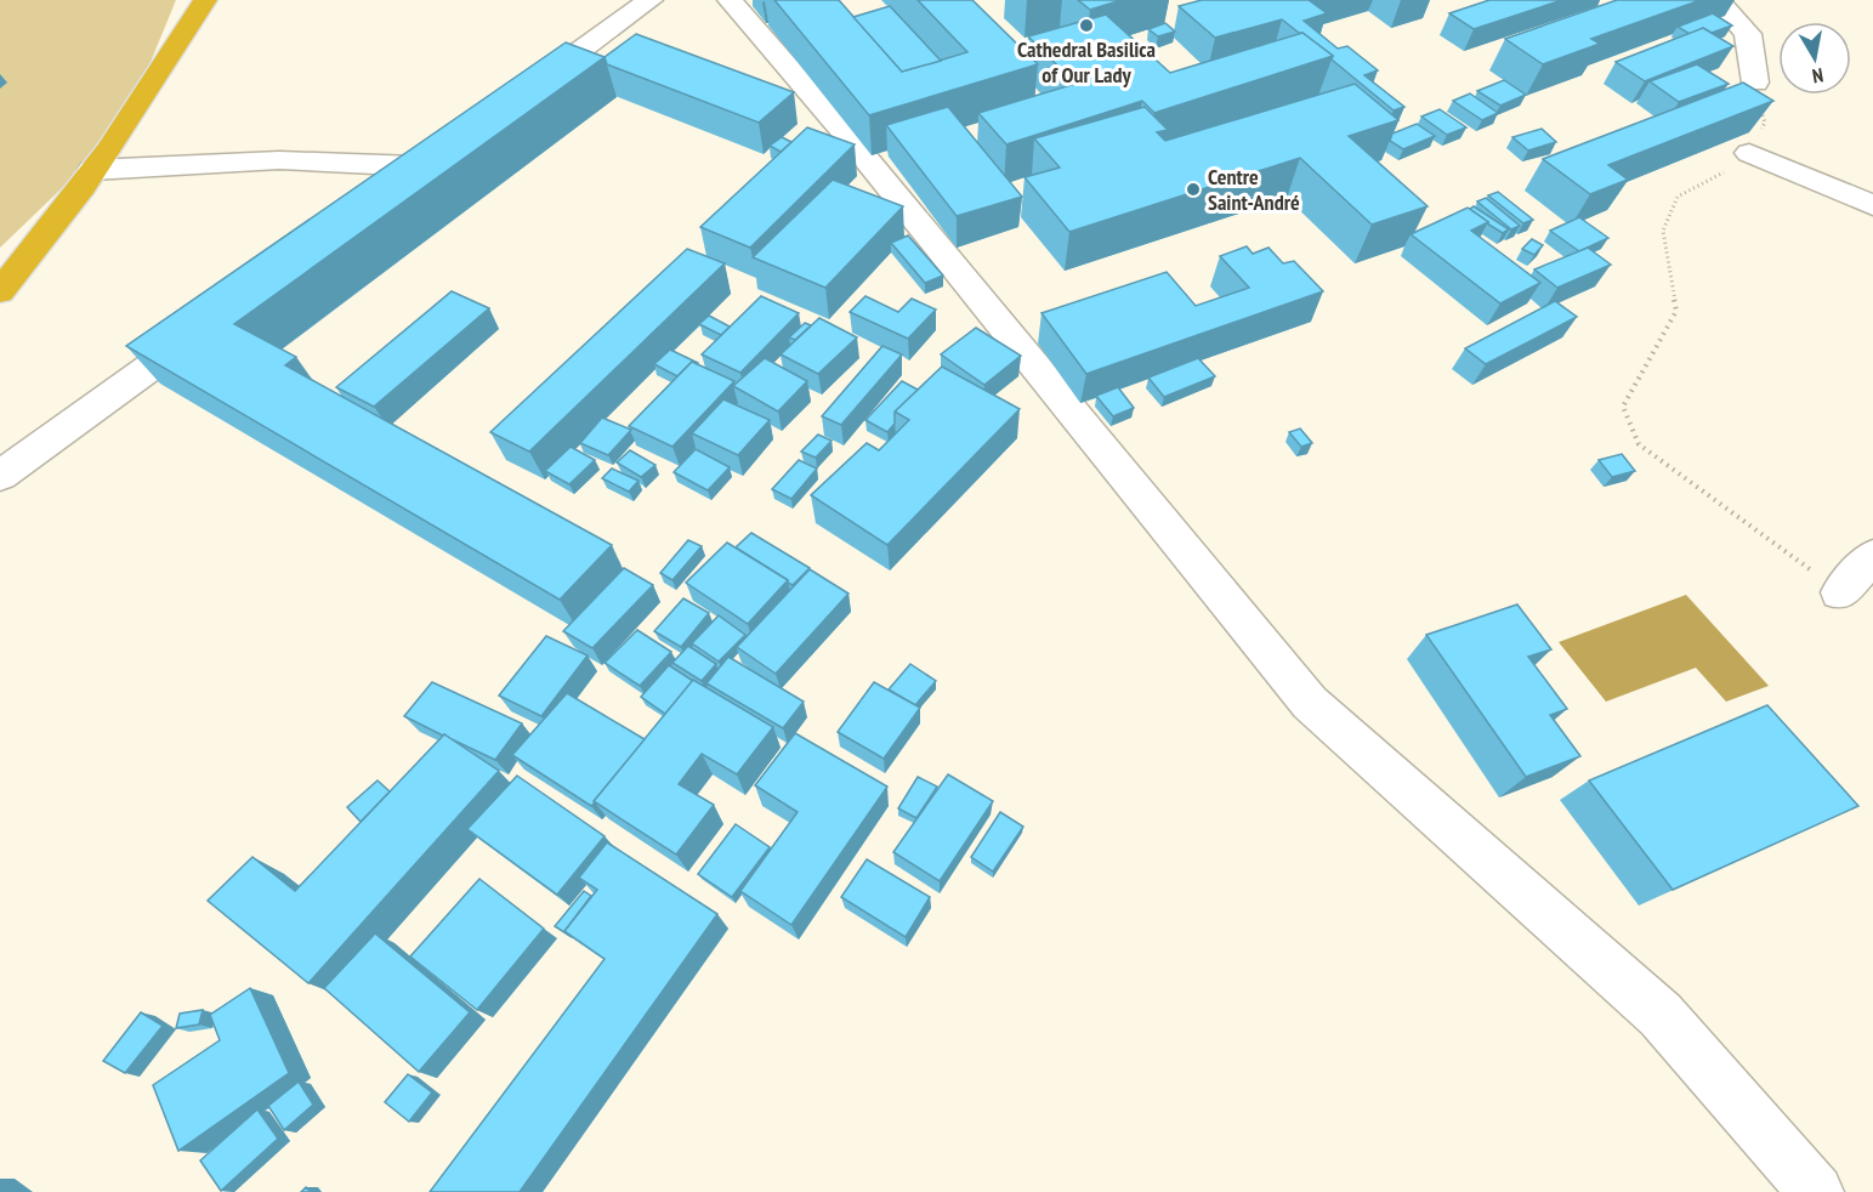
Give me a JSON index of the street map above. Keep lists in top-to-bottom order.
{
  "places": ["Cathedral Basilica of Our Lady", "Centre Saint-André"],
  "north": "bottom"
}
